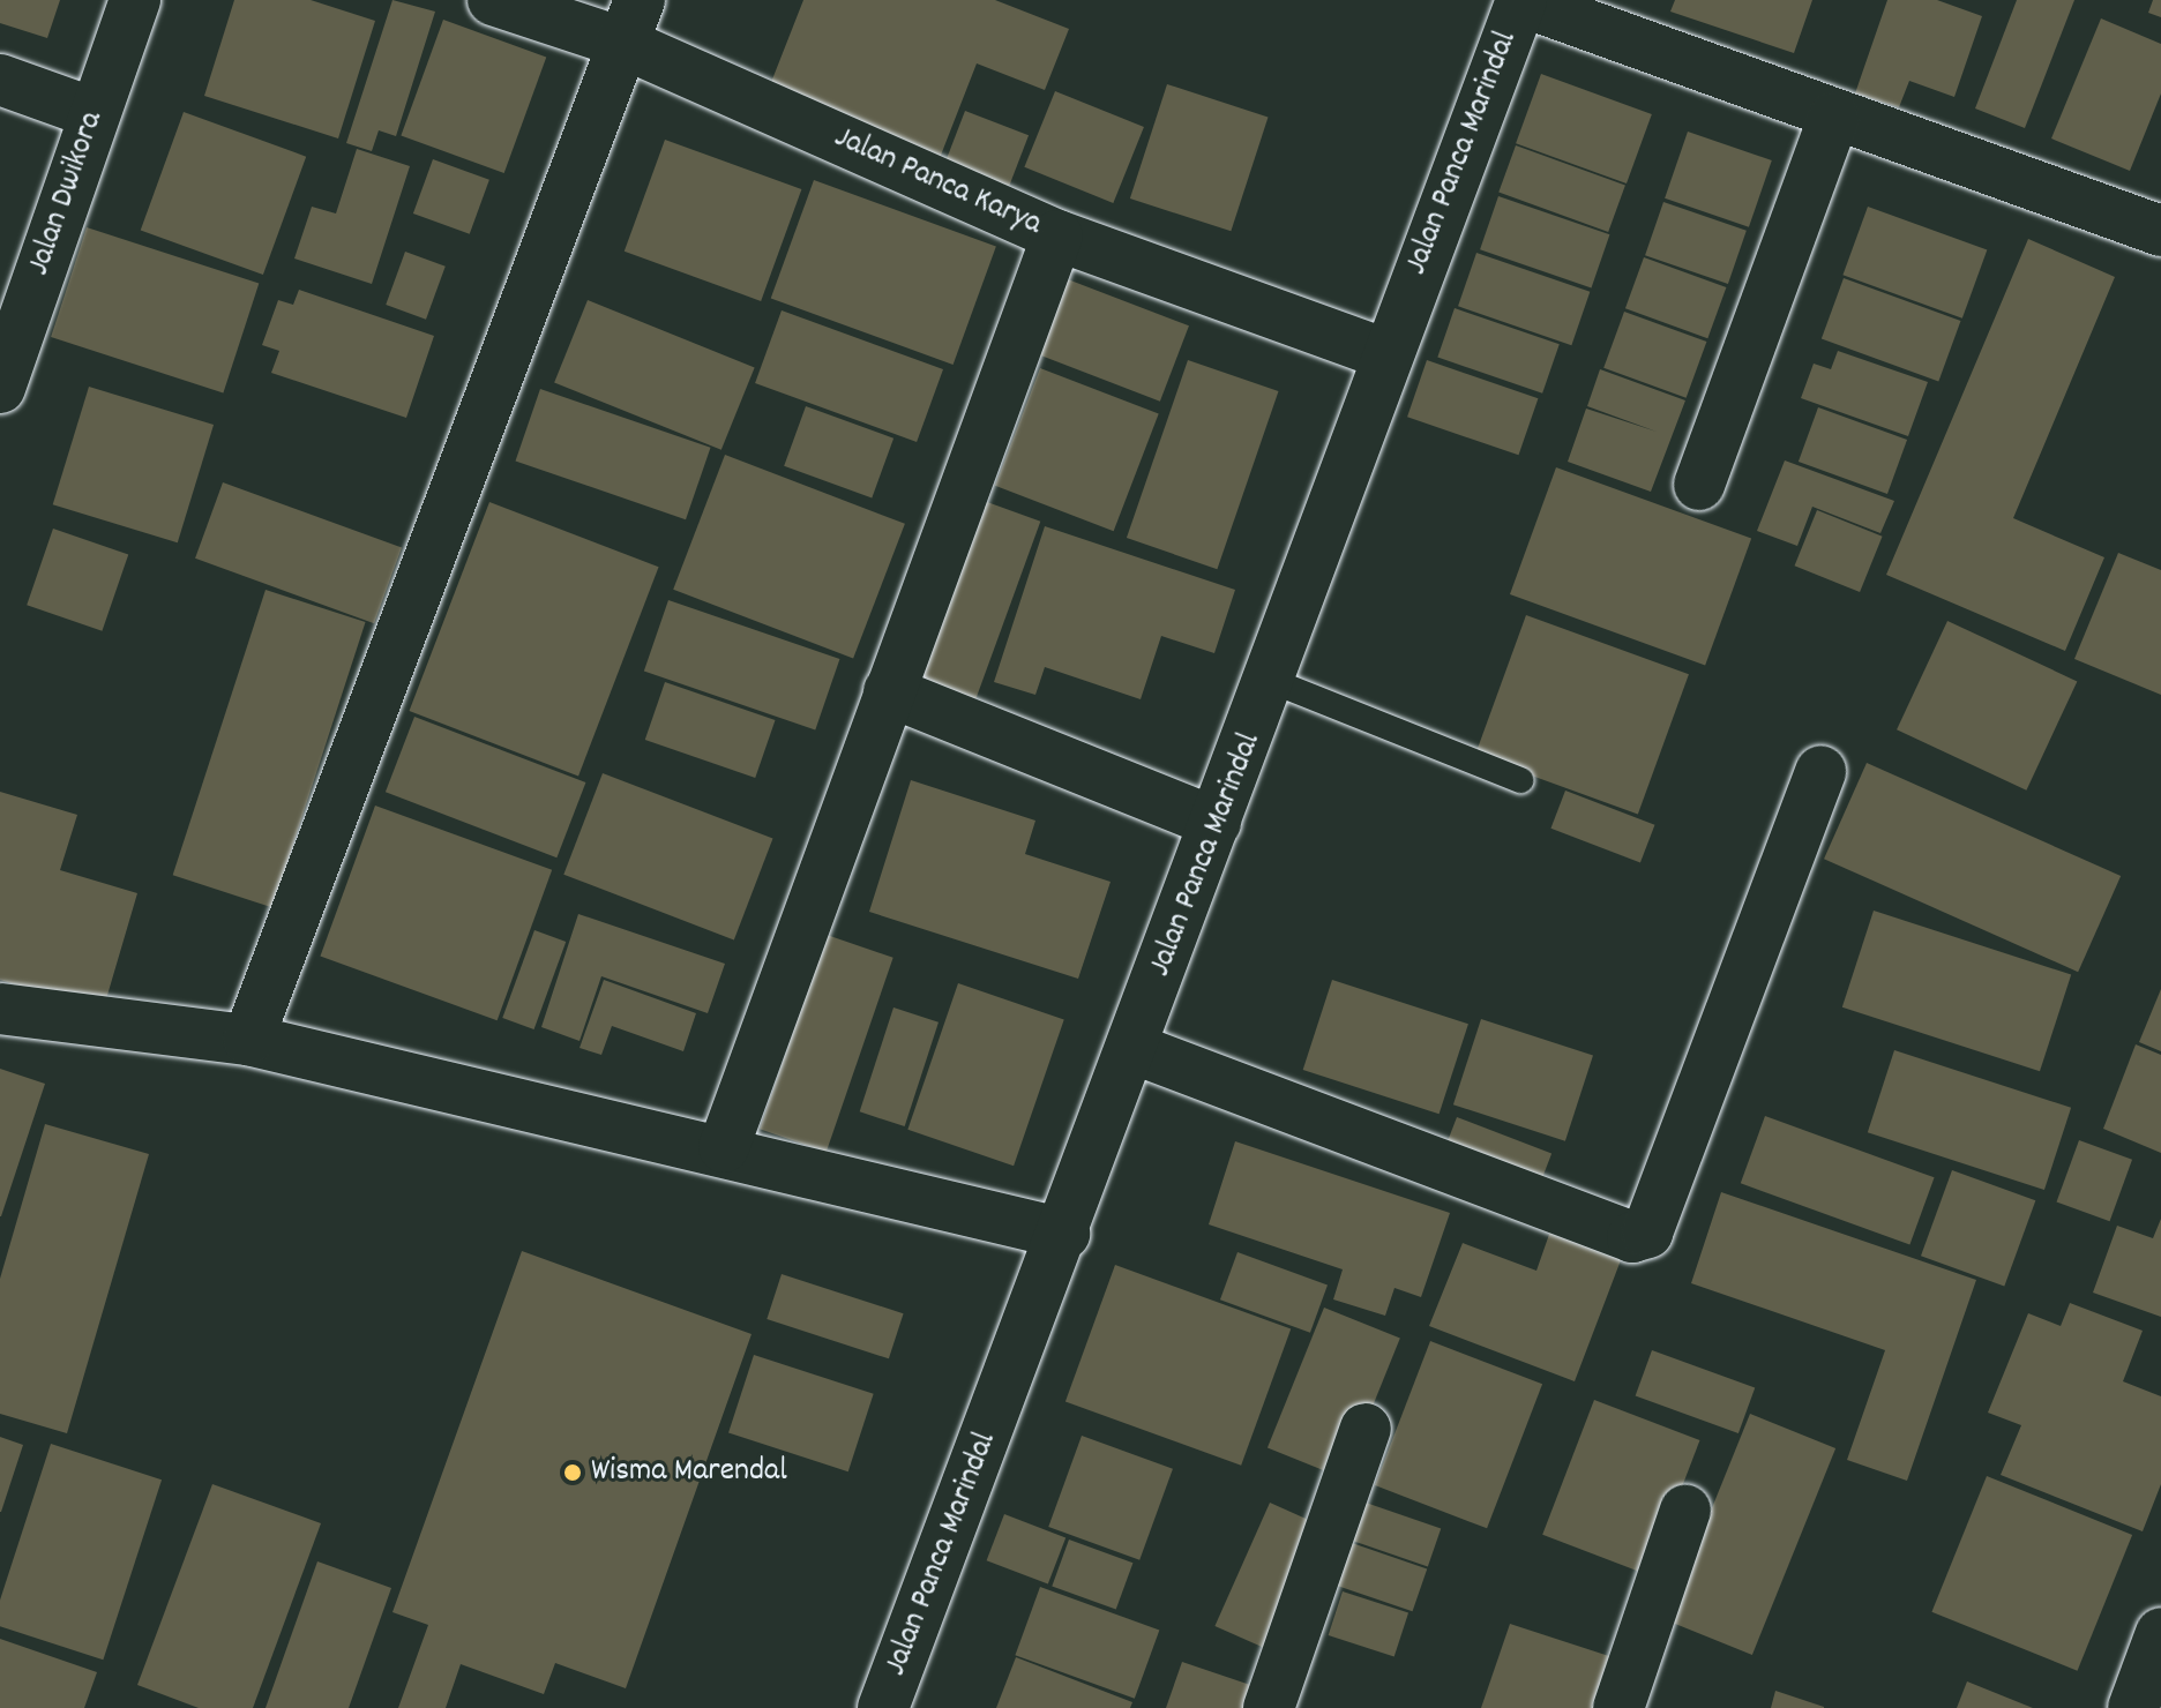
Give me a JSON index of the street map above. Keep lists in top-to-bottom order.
{
  "streets": {
    "street": ["Jalan Panca Marindal", "Jalan Panca Karya", "Jalan Dwikora"]
  },
  "crossings": [
    ["Jalan Panca Marindal", "Jalan Panca Karya"]
  ],
  "places": ["Wisma Marendal"]
}
